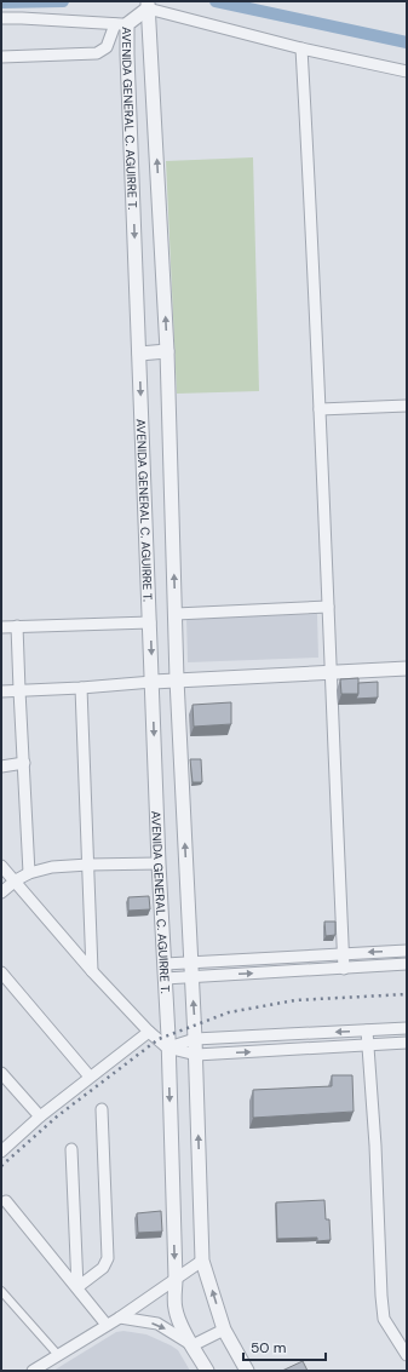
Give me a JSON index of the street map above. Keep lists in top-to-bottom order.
{
  "streets": {
    "street": ["AVENIDA GENERAL C. AGUIRRE T."]
  },
  "scale_bar": "50 m"
}
